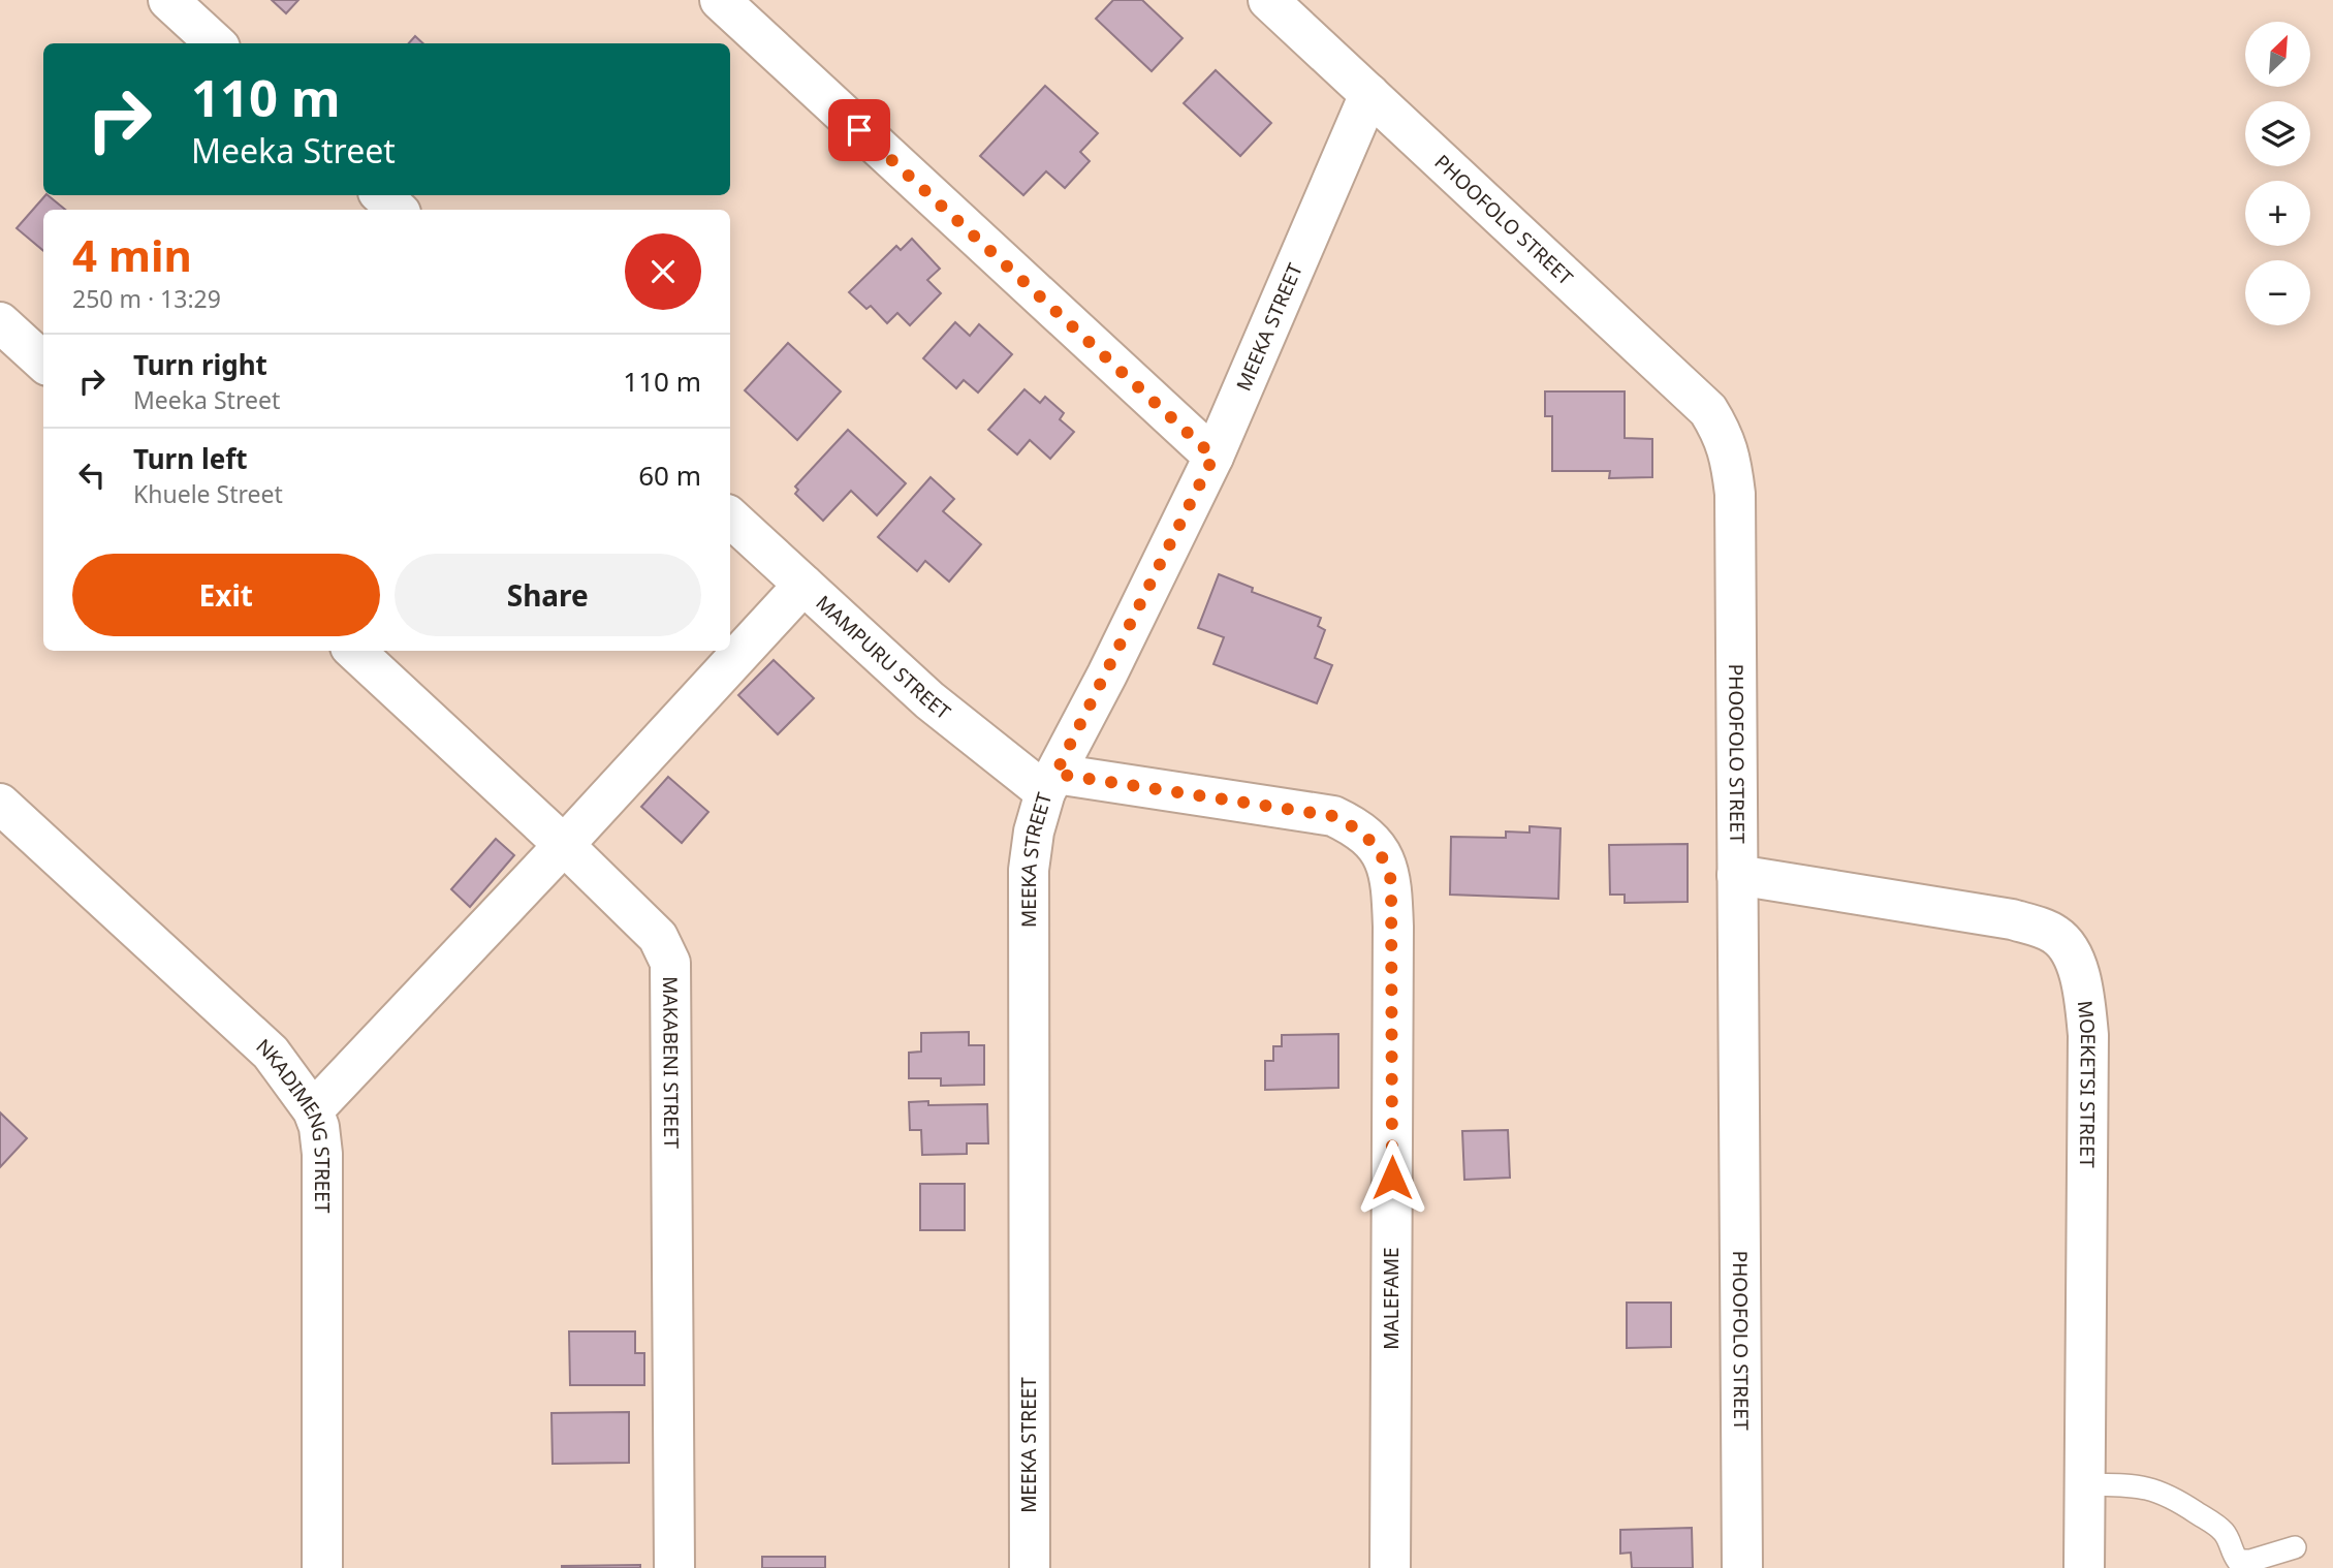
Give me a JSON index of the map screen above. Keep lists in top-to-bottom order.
{
  "streets": {
    "street": [
      "PHOOFOLO STREET",
      "MEEKA STREET",
      "MAMPURU STREET",
      "MAKABENI STREET",
      "MOEKETSI STREET",
      "NKADIMENG STREET",
      "MALEFAME"
    ]
  },
  "crossings": [
    ["PHOOFOLO STREET", "MEEKA STREET"],
    ["PHOOFOLO STREET", "MOEKETSI STREET"],
    ["MEEKA STREET", "MAMPURU STREET"],
    ["MEEKA STREET", "MALEFAME"],
    ["MAMPURU STREET", "MALEFAME"]
  ],
  "north": "top right",
  "page": {
    "map_buttons": ["+", "−"],
    "turn": ["110 m", "Meeka Street"],
    "heading": ["4 min", "250 m · 13:29"],
    "list": [
      {
        "name": "Turn right",
        "note": "Meeka Street",
        "value": "110 m"
      },
      {
        "name": "Turn left",
        "note": "Khuele Street",
        "value": "60 m"
      }
    ],
    "buttons": ["Exit", "Share"]
  }
}
